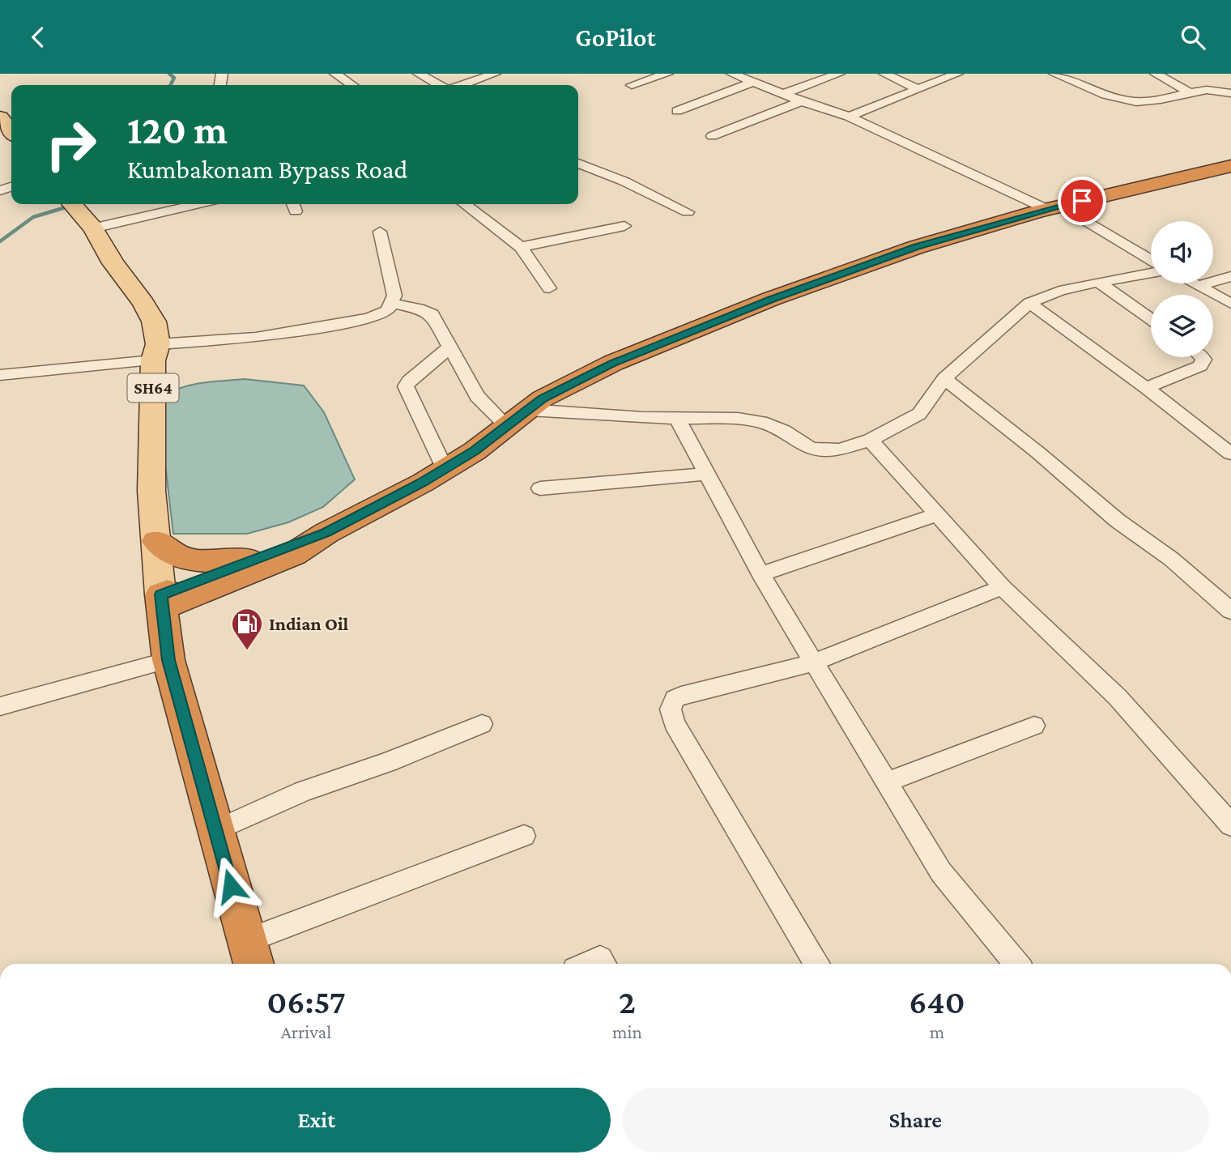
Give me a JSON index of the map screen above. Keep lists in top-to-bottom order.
{
  "streets": {
    "main road": ["SH64"]
  },
  "places": {
    "fuel station": ["Indian Oil"]
  },
  "page": {
    "header": "GoPilot",
    "turn": ["120 m", "Kumbakonam Bypass Road"],
    "eta": [
      "06:57",
      "Arrival",
      "2",
      "min",
      "640",
      "m"
    ],
    "buttons": ["Exit", "Share"]
  }
}
